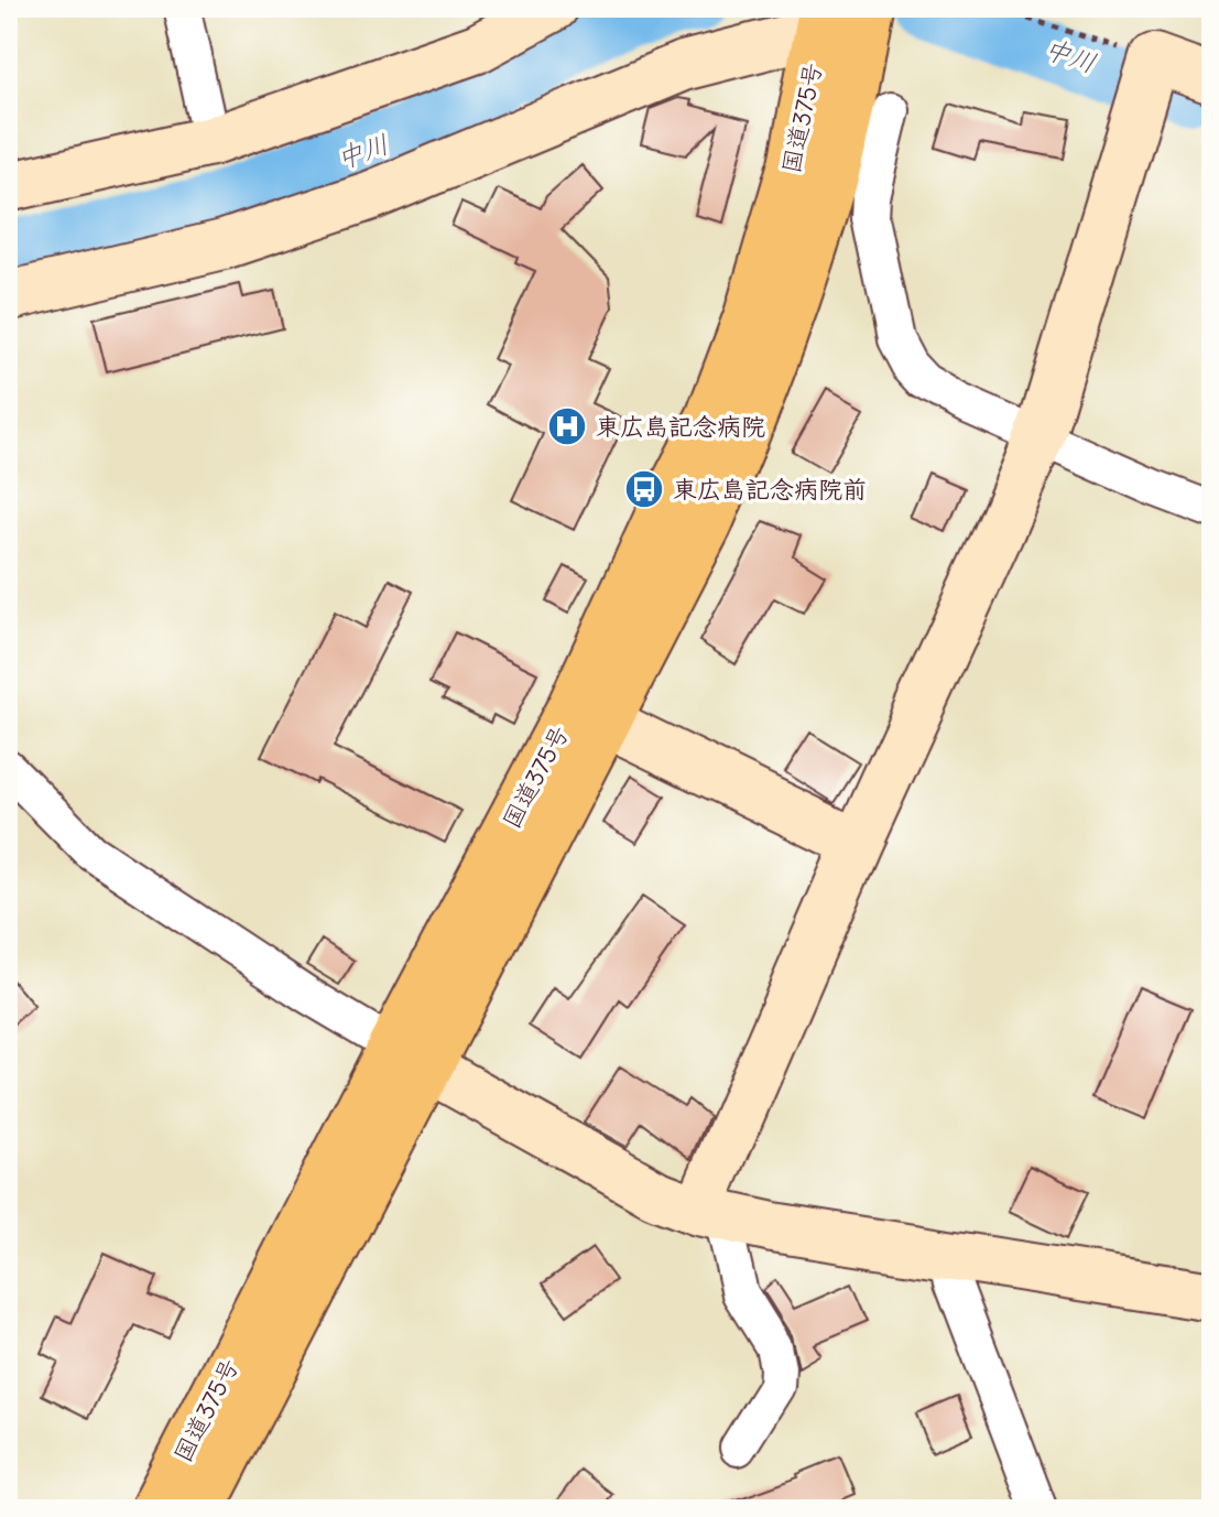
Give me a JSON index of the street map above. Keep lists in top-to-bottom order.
{
  "streets": {
    "highway": ["国道375号"]
  },
  "water": ["中川"],
  "places": {
    "hospital": ["東広島記念病院"],
    "bus stop": ["東広島記念病院前"]
  }
}
